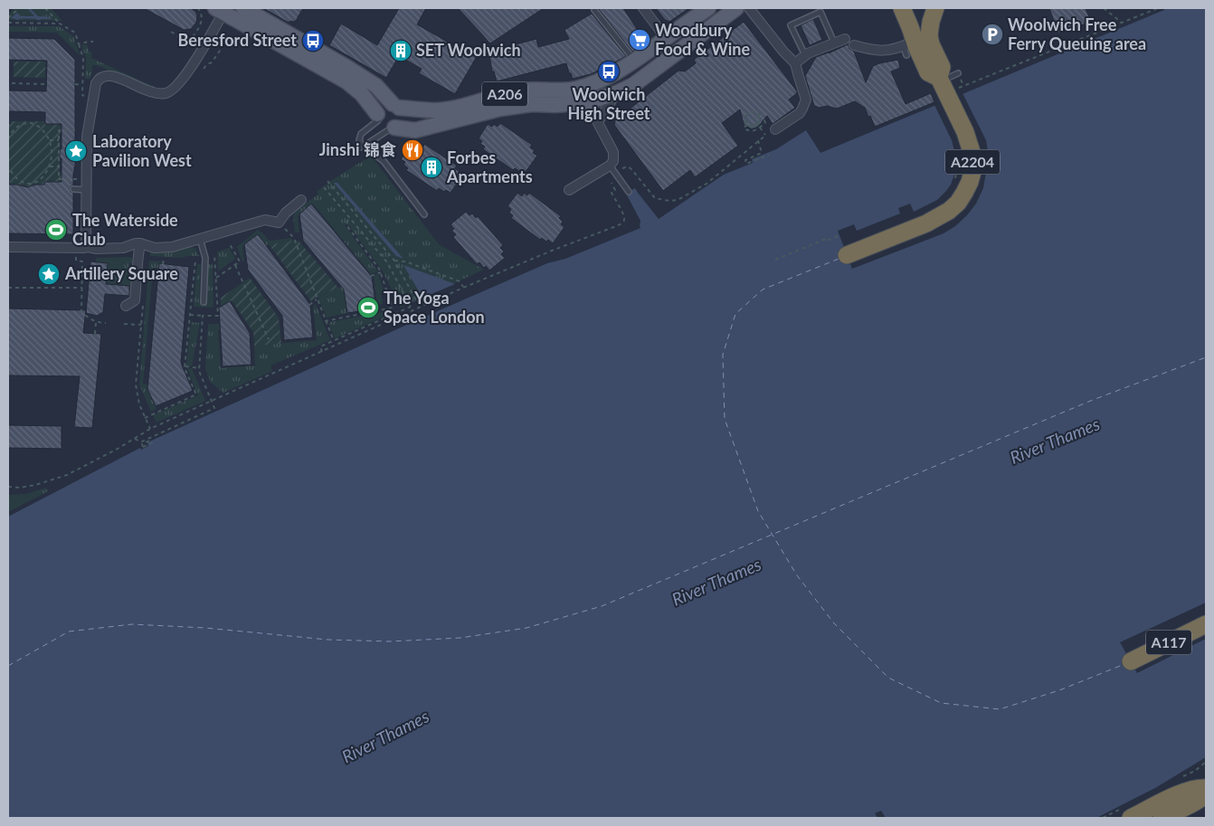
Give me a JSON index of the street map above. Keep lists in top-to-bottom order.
{
  "streets": {
    "highway": ["A2204", "A117"],
    "main road": ["A206"]
  },
  "water": ["River Thames"],
  "places": {
    "parking": ["Woolwich Free Ferry Queuing area"],
    "supermarket": ["Woodbury Food & Wine"],
    "bus stop": ["Beresford Street", "Woolwich High Street"],
    "building": ["SET Woolwich", "Forbes Apartments"],
    "restaurant": ["Jinshi 锦食"],
    "place": ["Laboratory Pavilion West", "Artillery Square"],
    "sports": ["The Waterside Club", "The Yoga Space London"]
  }
}
